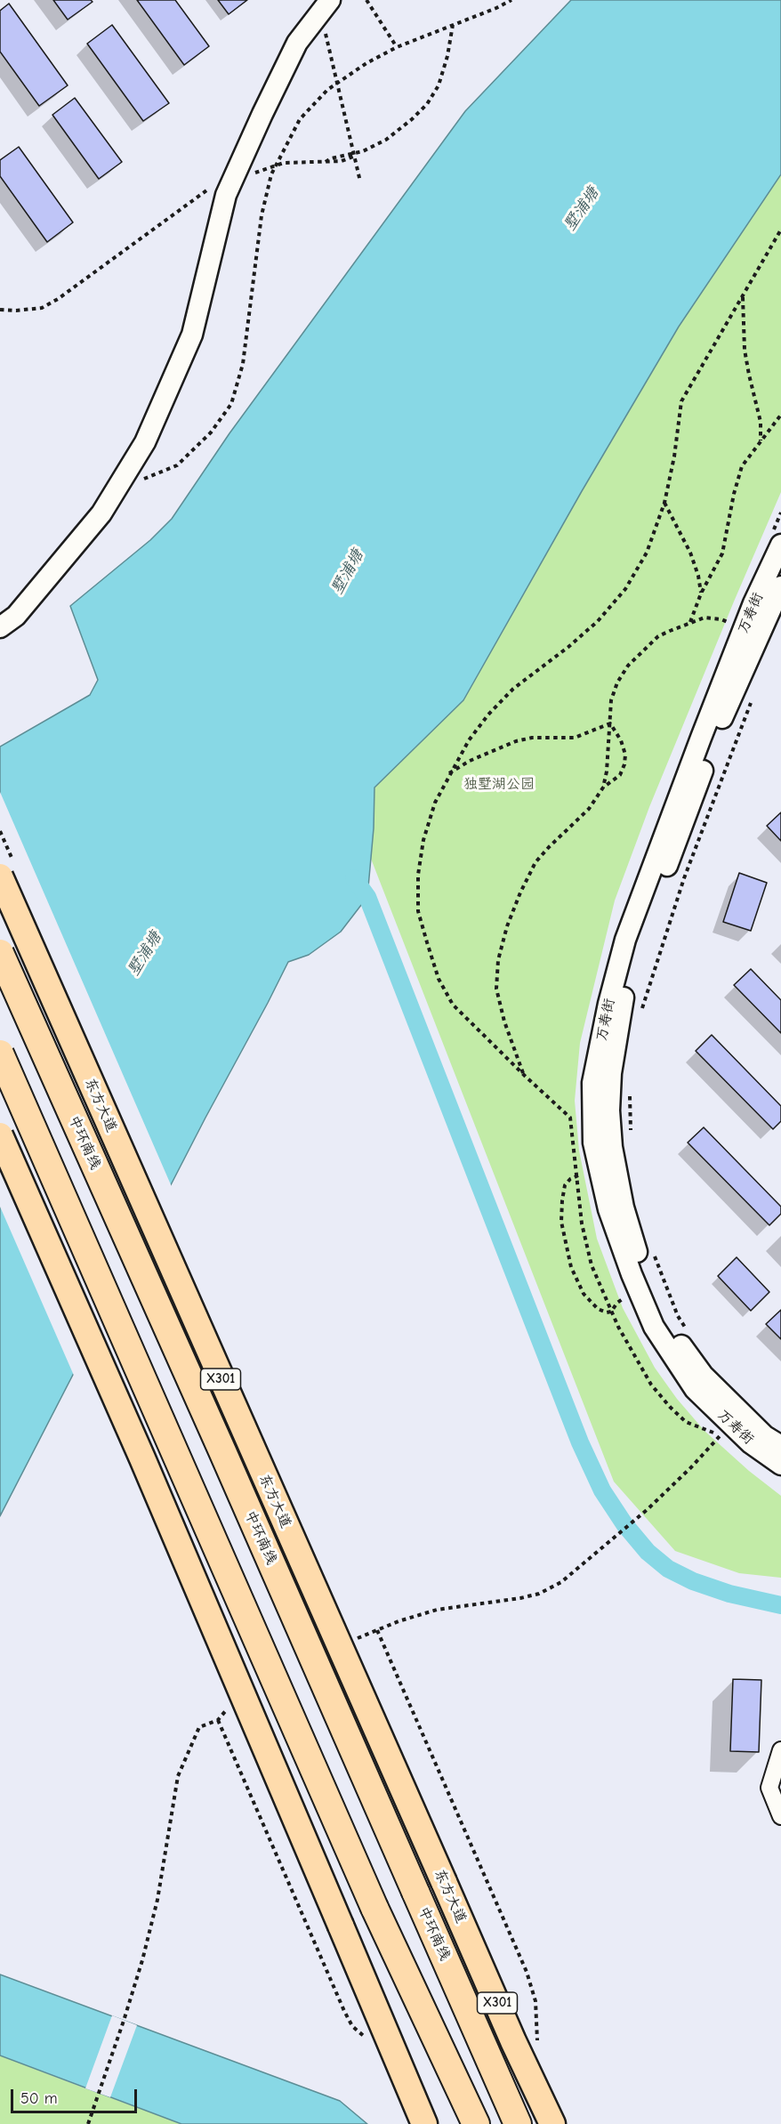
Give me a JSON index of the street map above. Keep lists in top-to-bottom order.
{
  "streets": {
    "highway": ["中环南线"],
    "main road": ["东方大道", "X301"],
    "street": ["万寿街"]
  },
  "water": ["墅浦塘"],
  "parks": ["独墅湖公园"],
  "scale_bar": "50 m"
}
